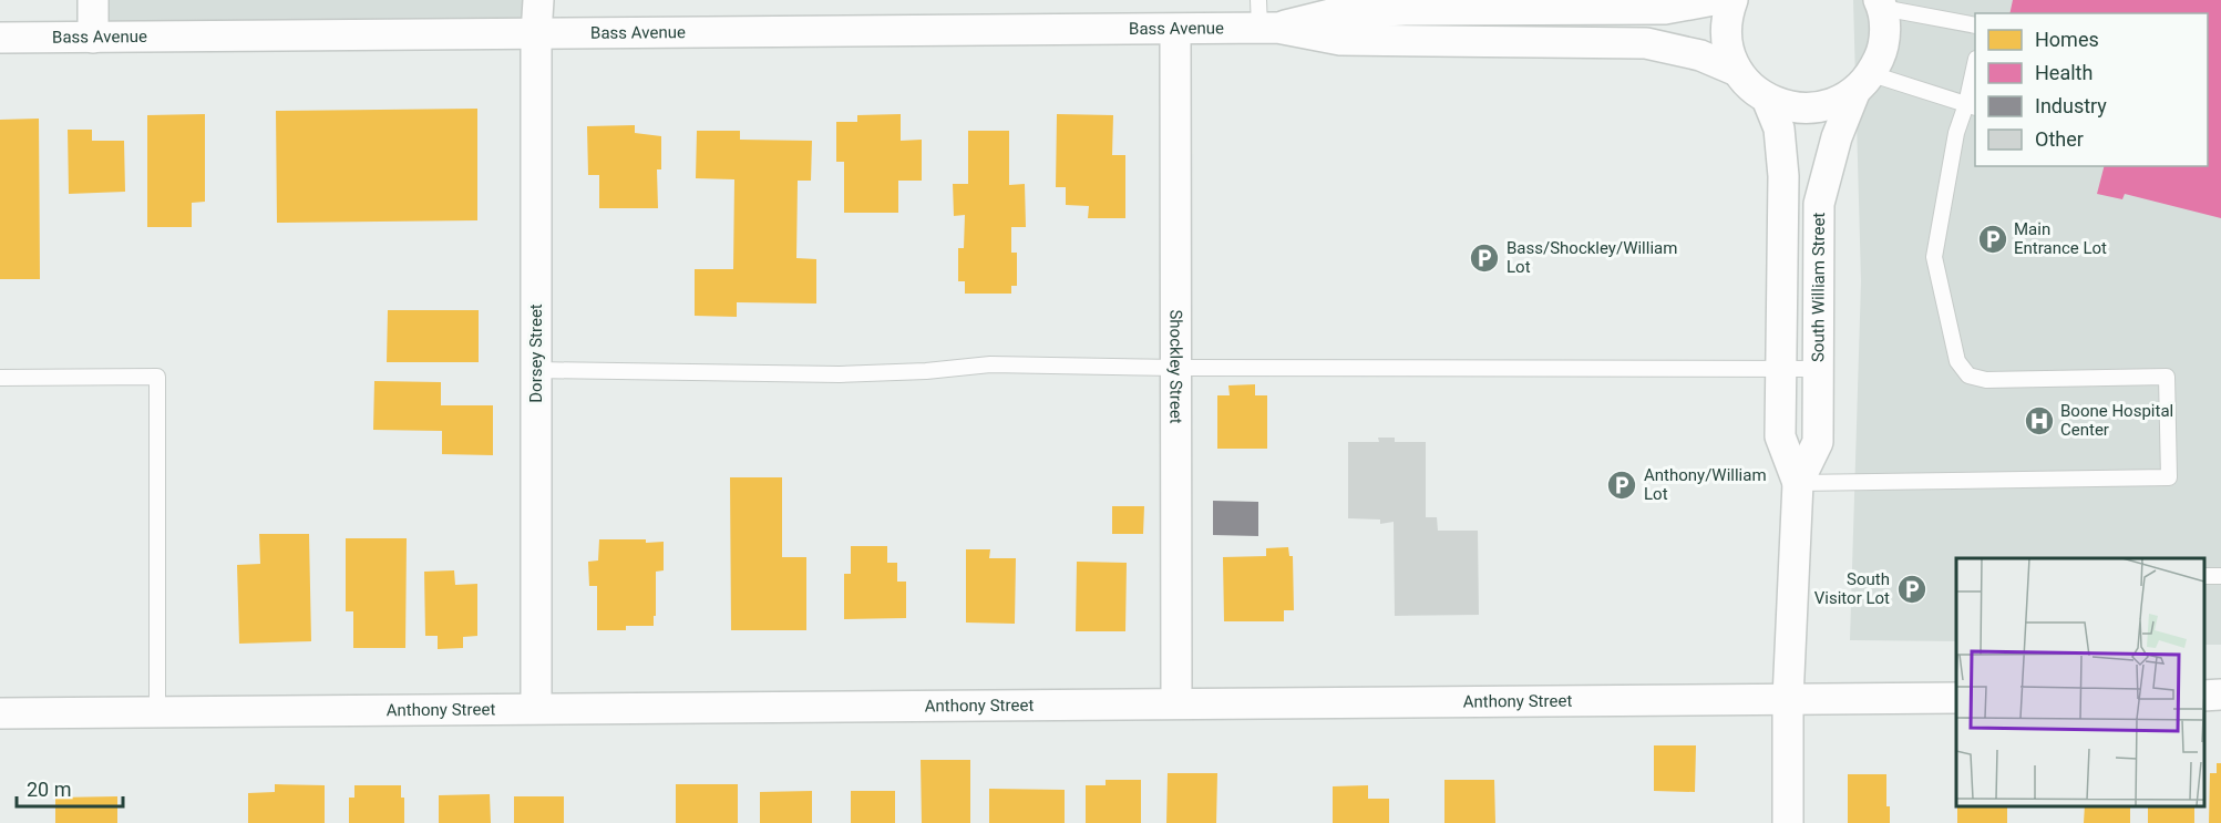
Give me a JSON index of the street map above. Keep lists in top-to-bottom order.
{
  "streets": {
    "street": [
      "Bass Avenue",
      "South William Street",
      "Dorsey Street",
      "Shockley Street",
      "Anthony Street"
    ]
  },
  "crossings": [
    ["Bass Avenue", "Dorsey Street"],
    ["Bass Avenue", "Shockley Street"],
    ["South William Street", "Anthony Street"],
    ["Dorsey Street", "Anthony Street"],
    ["Shockley Street", "Anthony Street"]
  ],
  "places": {
    "parking": [
      "Main Entrance Lot",
      "Bass/Shockley/William Lot",
      "Anthony/William Lot",
      "South Visitor Lot"
    ],
    "hospital": ["Boone Hospital Center"]
  },
  "legend": [
    "Homes",
    "Health",
    "Industry",
    "Other"
  ],
  "scale_bar": "20 m"
}
